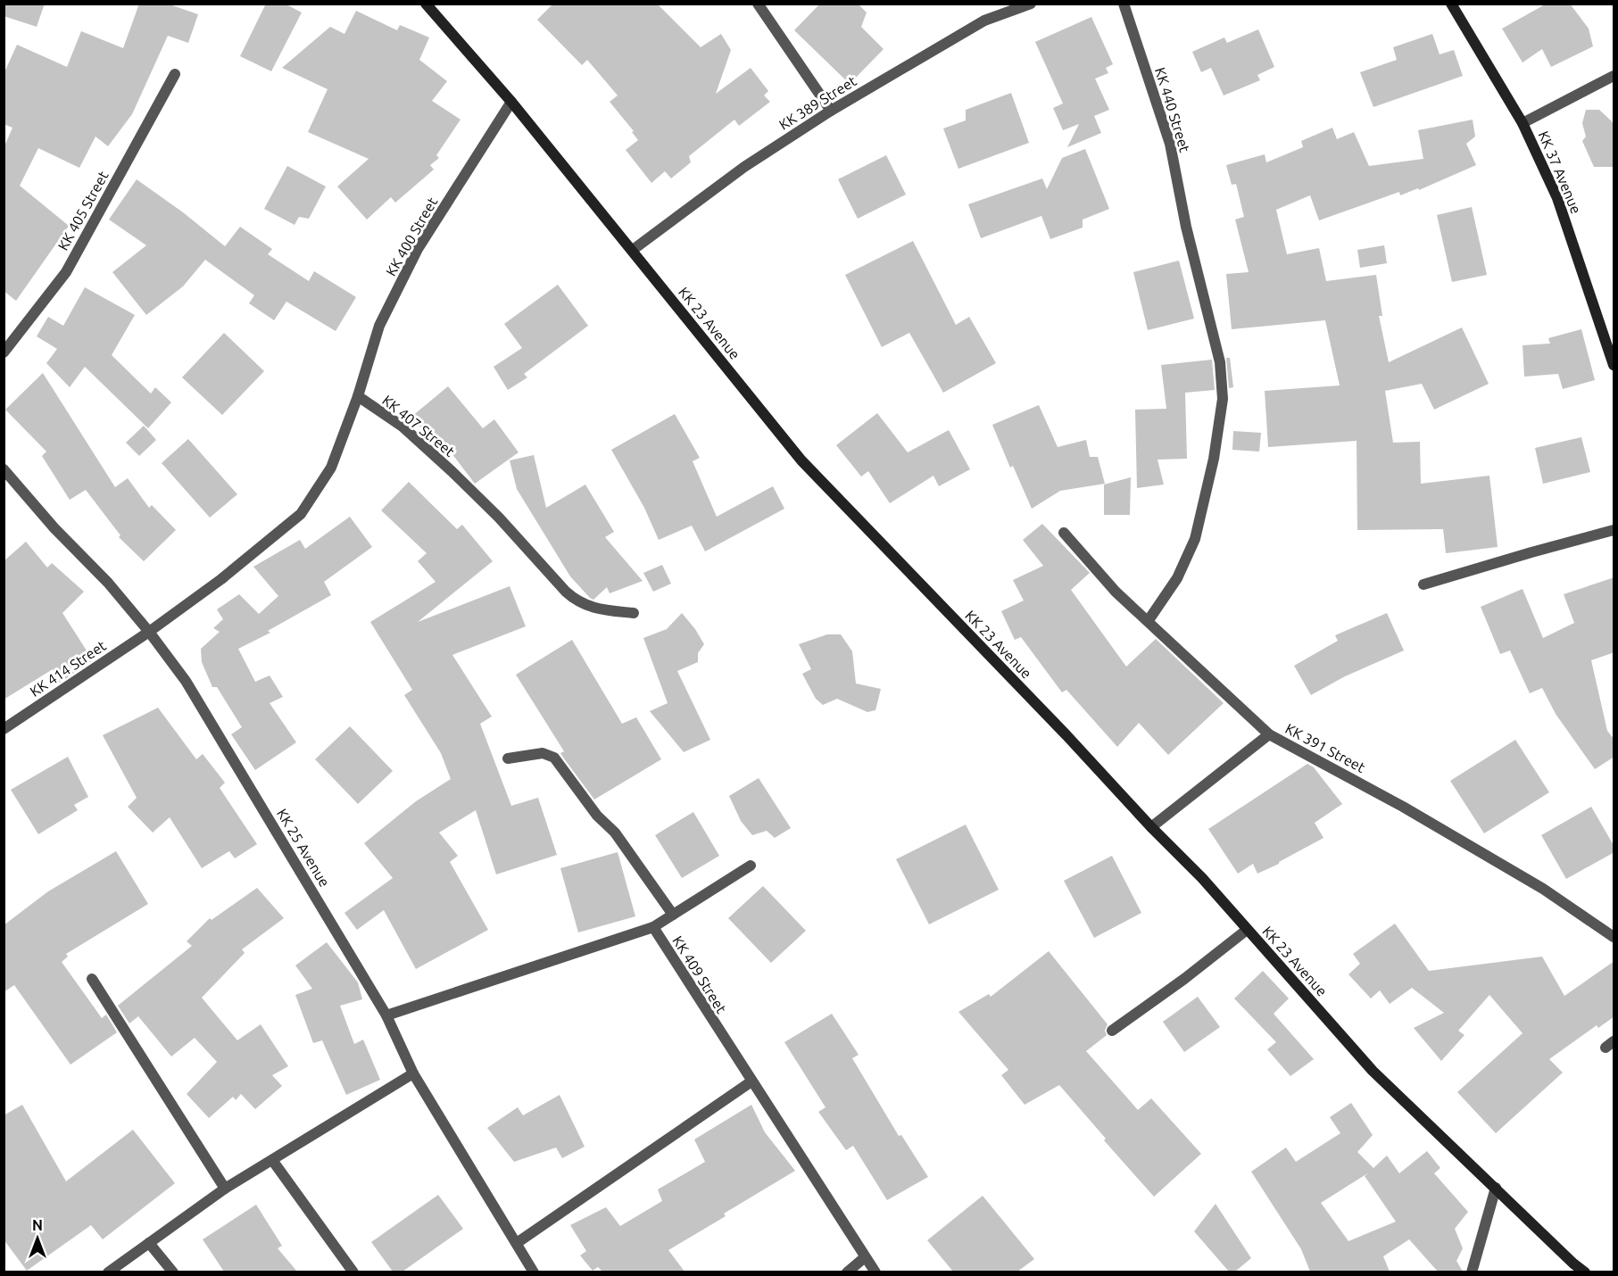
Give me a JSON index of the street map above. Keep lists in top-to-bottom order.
{
  "streets": {
    "main road": ["KK 37 Avenue", "KK 23 Avenue"],
    "street": [
      "KK 389 Street",
      "KK 440 Street",
      "KK 405 Street",
      "KK 400 Street",
      "KK 407 Street",
      "KK 414 Street",
      "KK 391 Street",
      "KK 25 Avenue",
      "KK 409 Street"
    ]
  },
  "crossings": [
    ["KK 389 Street", "KK 23 Avenue"],
    ["KK 440 Street", "KK 391 Street"],
    ["KK 400 Street", "KK 23 Avenue"],
    ["KK 400 Street", "KK 407 Street"],
    ["KK 414 Street", "KK 25 Avenue"],
    ["KK 25 Avenue", "KK 409 Street"]
  ],
  "north": "top"
}
